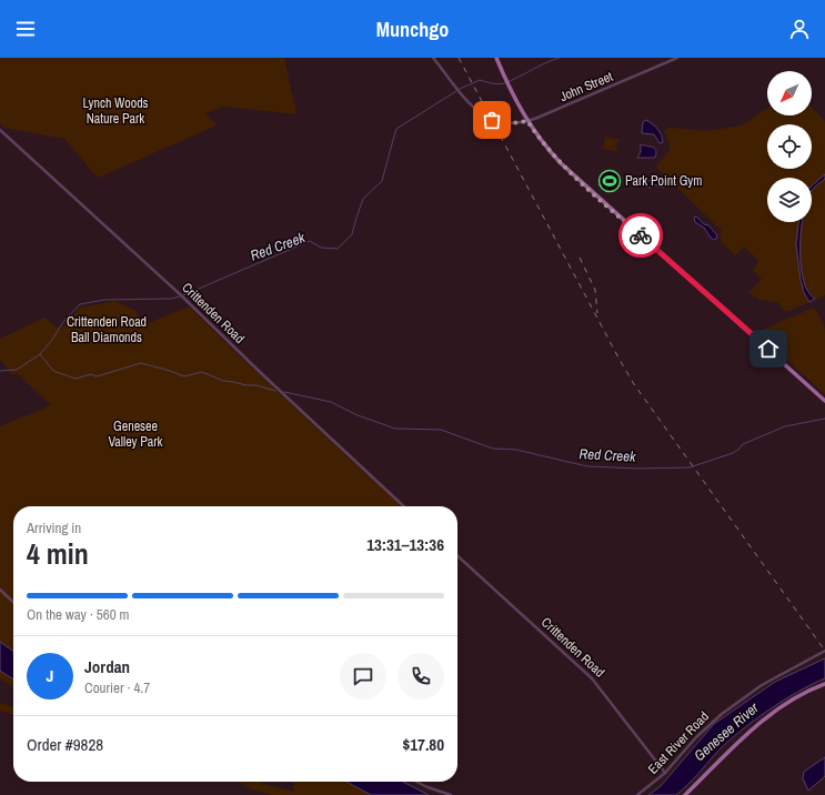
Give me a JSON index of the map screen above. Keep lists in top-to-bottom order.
{
  "streets": {
    "street": ["John Street", "Crittenden Road", "East River Road"]
  },
  "crossings": [
    ["Crittenden Road", "East River Road"]
  ],
  "water": ["Red Creek", "Genesee River"],
  "parks": ["Lynch Woods Nature Park", "Crittenden Road Ball Diamonds", "Genesee Valley Park"],
  "places": {
    "sports": ["Park Point Gym"]
  },
  "north": "bottom left",
  "page": {
    "header": "Munchgo",
    "heading": ["4 min", "Arriving in", "13:31–13:36"],
    "panel": [
      "Jordan",
      "Courier · 4.7",
      "Order #9828",
      "$17.80"
    ],
    "bar": "On the way · 560 m",
    "round": "J"
  }
}
